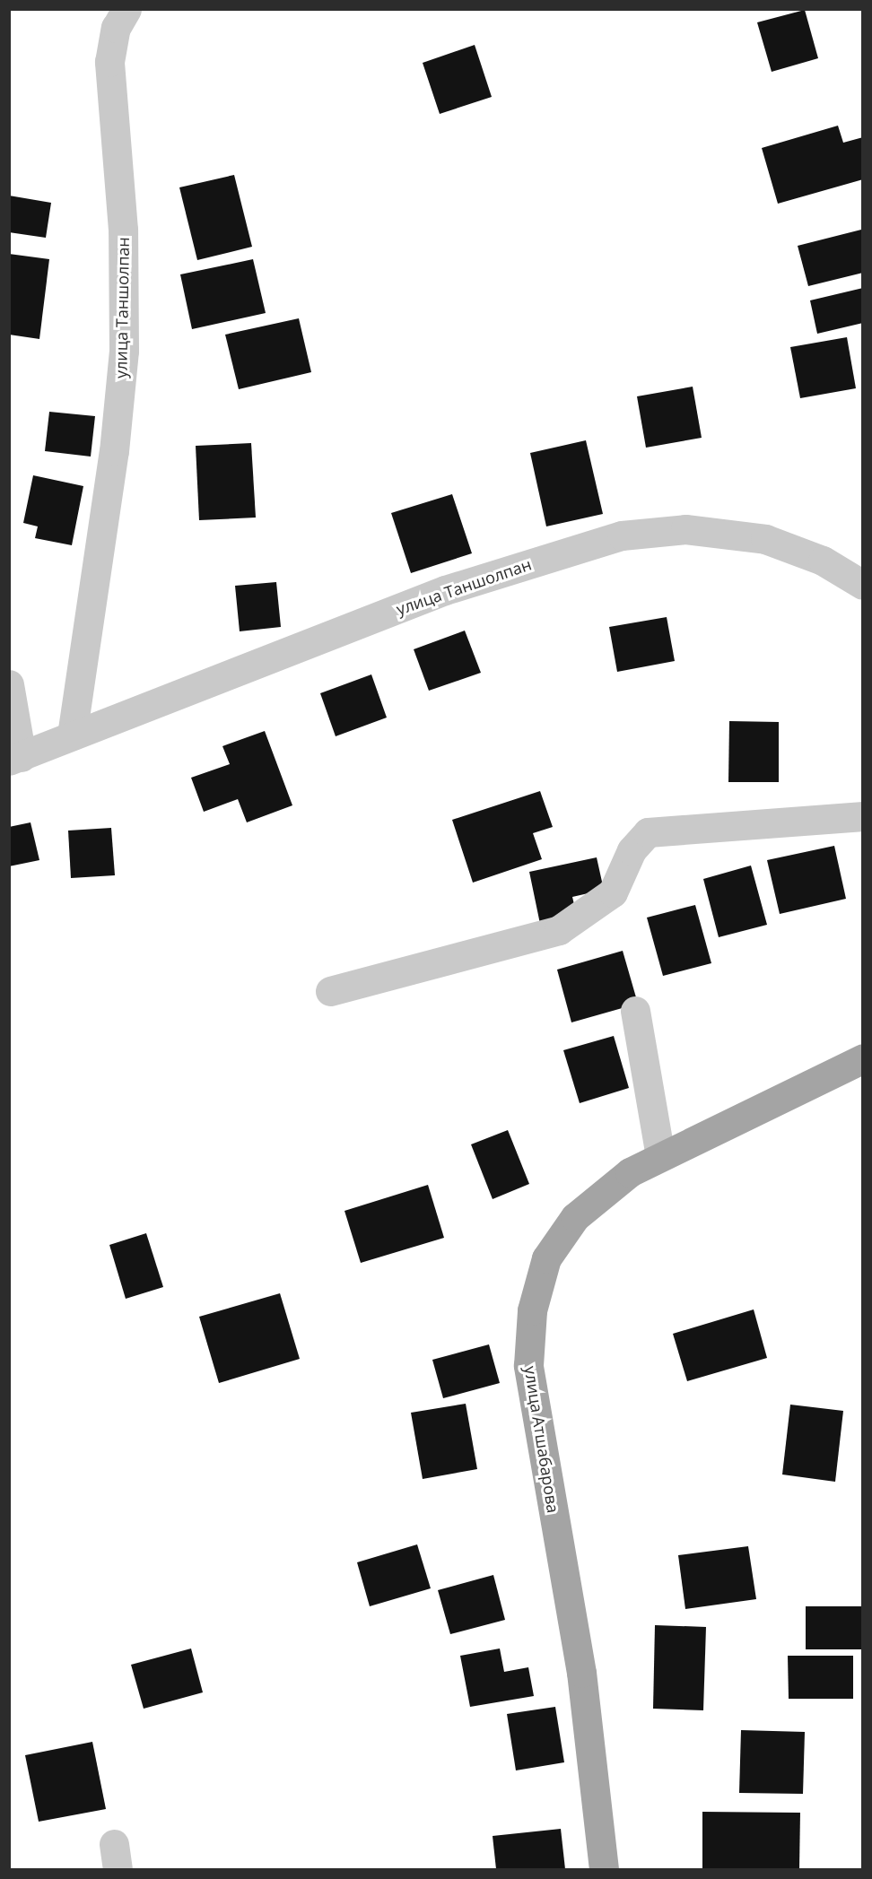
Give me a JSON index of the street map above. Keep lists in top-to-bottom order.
{
  "streets": {
    "main road": ["улица Атшабарова"],
    "street": ["улица Таншолпан"]
  }
}
